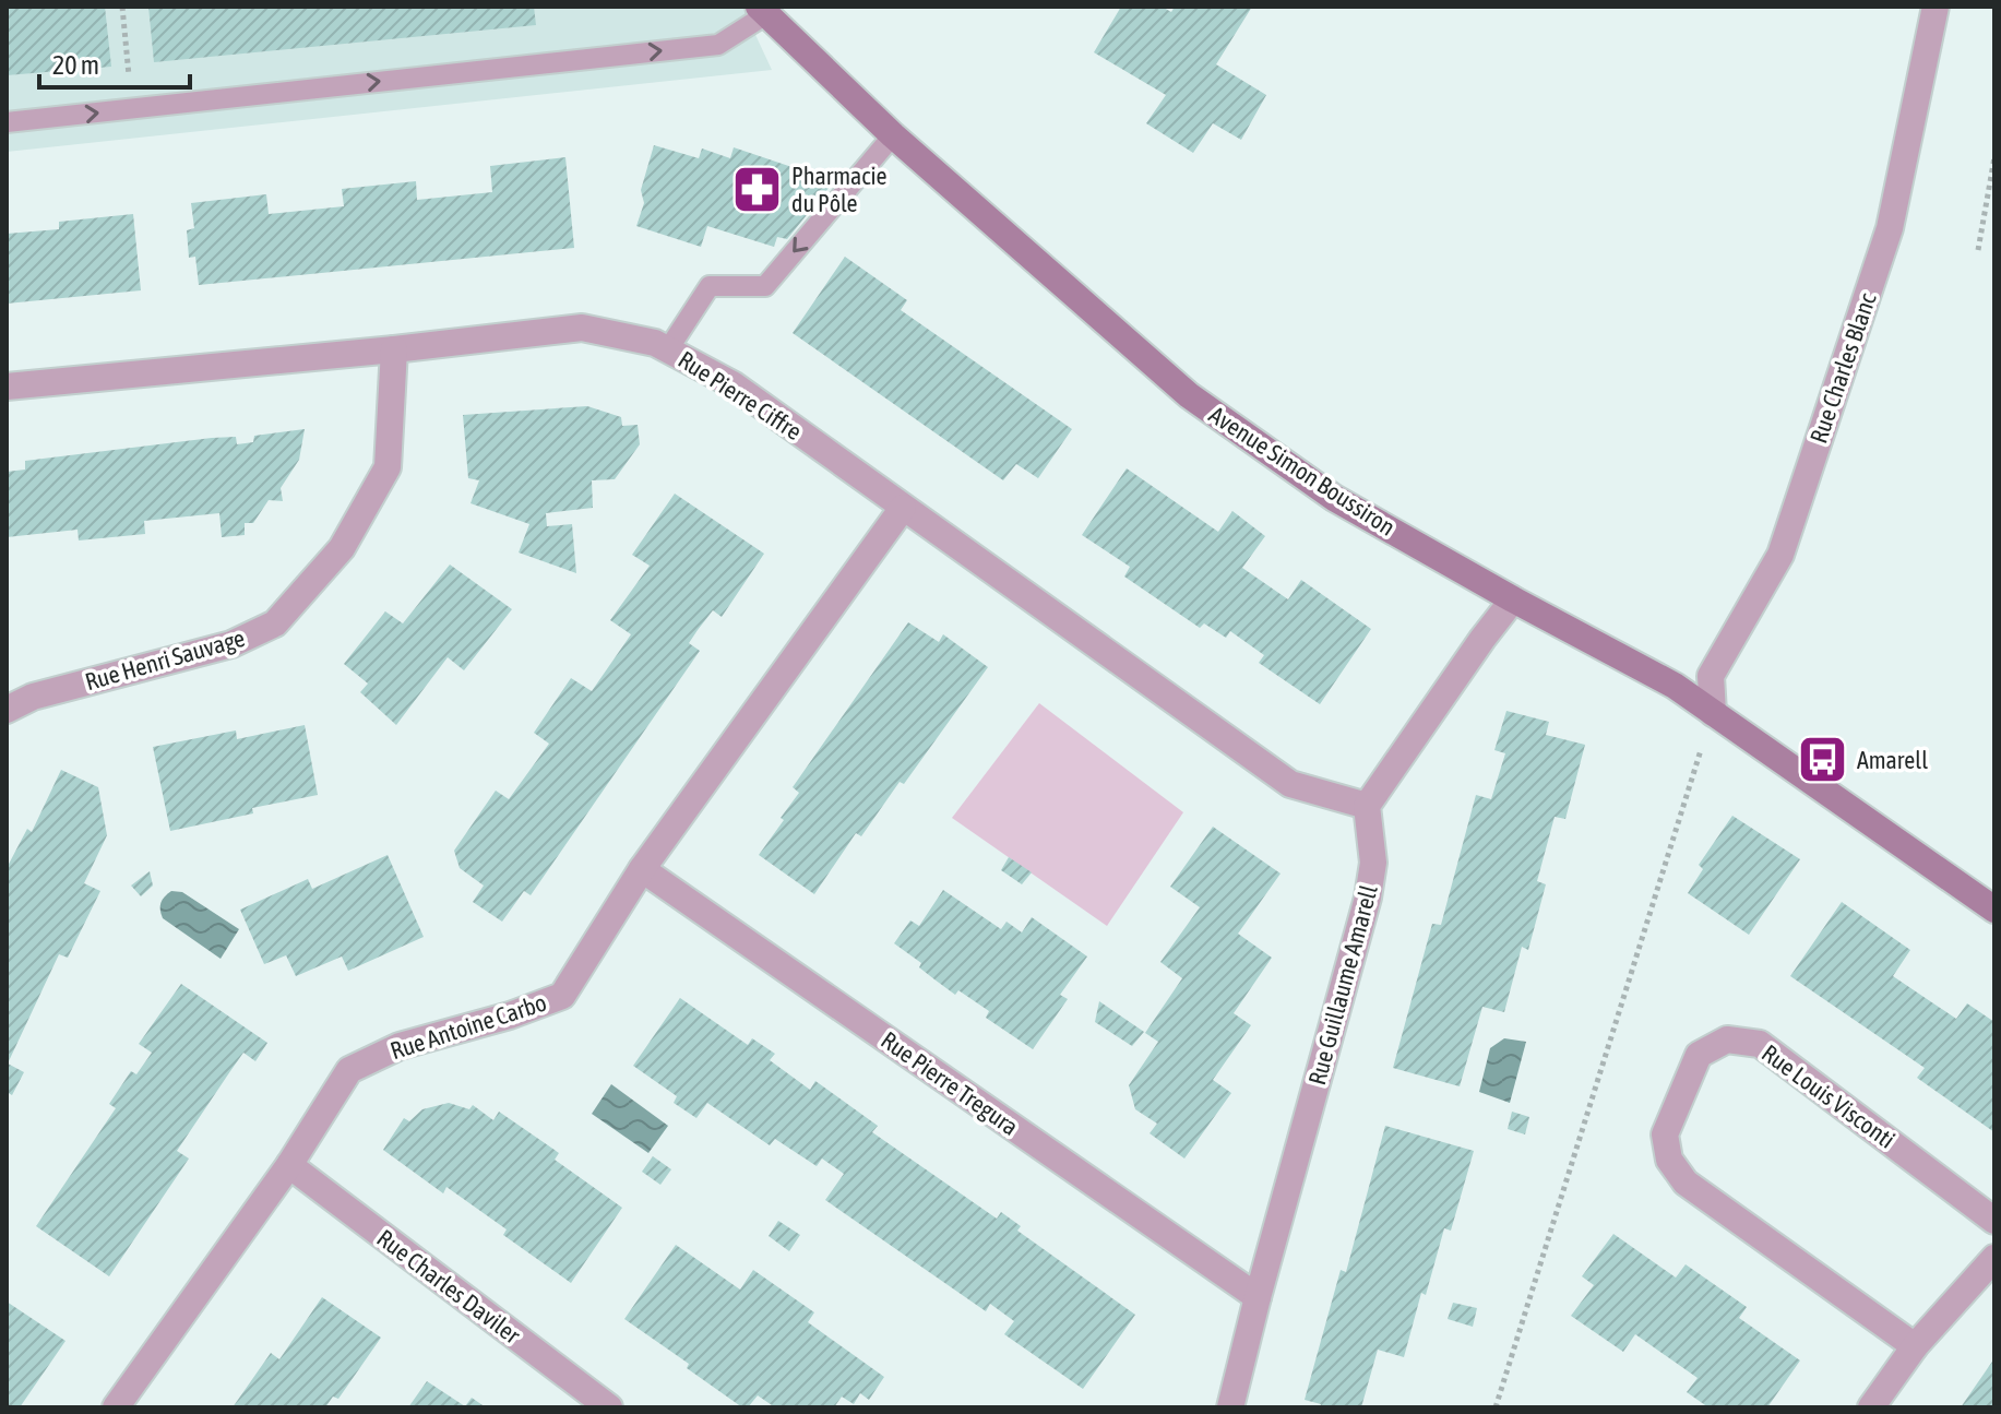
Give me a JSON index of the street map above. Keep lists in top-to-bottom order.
{
  "streets": {
    "street": [
      "Rue Charles Blanc",
      "Rue Pierre Ciffre",
      "Avenue Simon Boussiron",
      "Rue Henri Sauvage",
      "Rue Guillaume Amarell",
      "Rue Antoine Carbo",
      "Rue Pierre Tregura",
      "Rue Louis Visconti",
      "Rue Charles Daviler"
    ]
  },
  "crossings": [
    ["Rue Charles Blanc", "Avenue Simon Boussiron"],
    ["Rue Pierre Ciffre", "Rue Henri Sauvage"],
    ["Rue Pierre Ciffre", "Rue Guillaume Amarell"],
    ["Rue Pierre Ciffre", "Rue Antoine Carbo"],
    ["Rue Guillaume Amarell", "Rue Pierre Tregura"],
    ["Rue Antoine Carbo", "Rue Pierre Tregura"],
    ["Rue Antoine Carbo", "Rue Charles Daviler"]
  ],
  "places": {
    "pharmacy": ["Pharmacie du Pôle"],
    "bus stop": ["Amarell"]
  },
  "scale_bar": "20 m"
}
